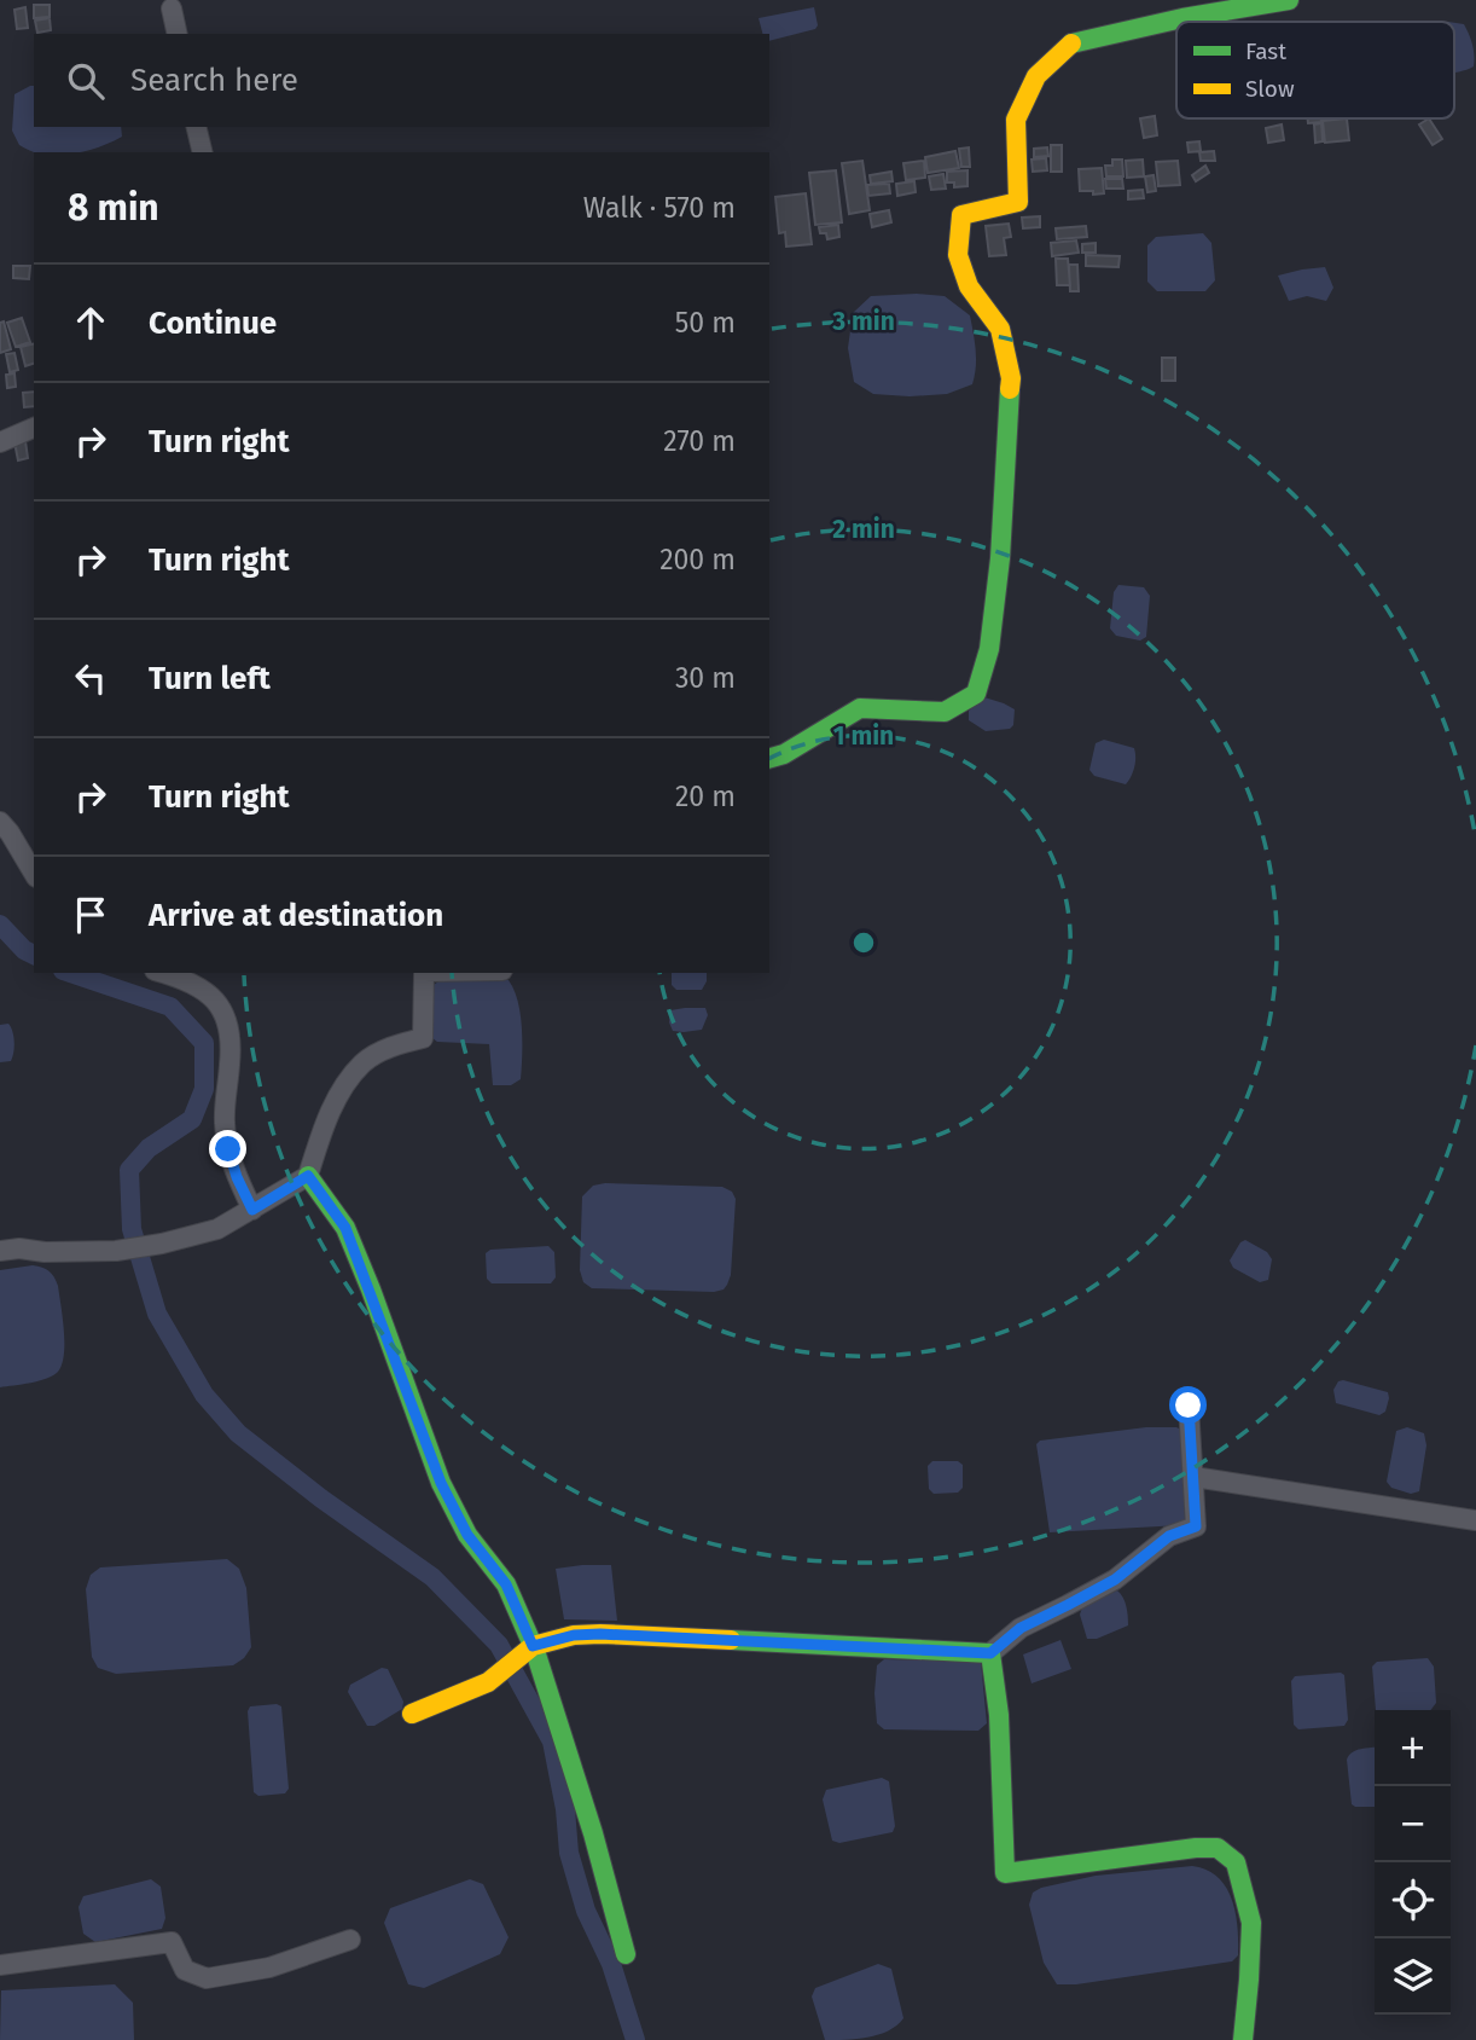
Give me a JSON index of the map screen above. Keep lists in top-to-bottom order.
{
  "legend": ["Fast", "Slow"],
  "page": {
    "search": "Search here",
    "heading": ["8 min", "Walk · 570 m"],
    "list": [
      ["Continue", "50 m"],
      ["Turn right", "270 m"],
      ["Turn right", "200 m"],
      ["Turn left", "30 m"],
      ["Turn right", "20 m"],
      "Arrive at destination"
    ],
    "map_buttons": ["+", "−"]
  },
  "rings": ["3 min", "2 min", "1 min"]
}
